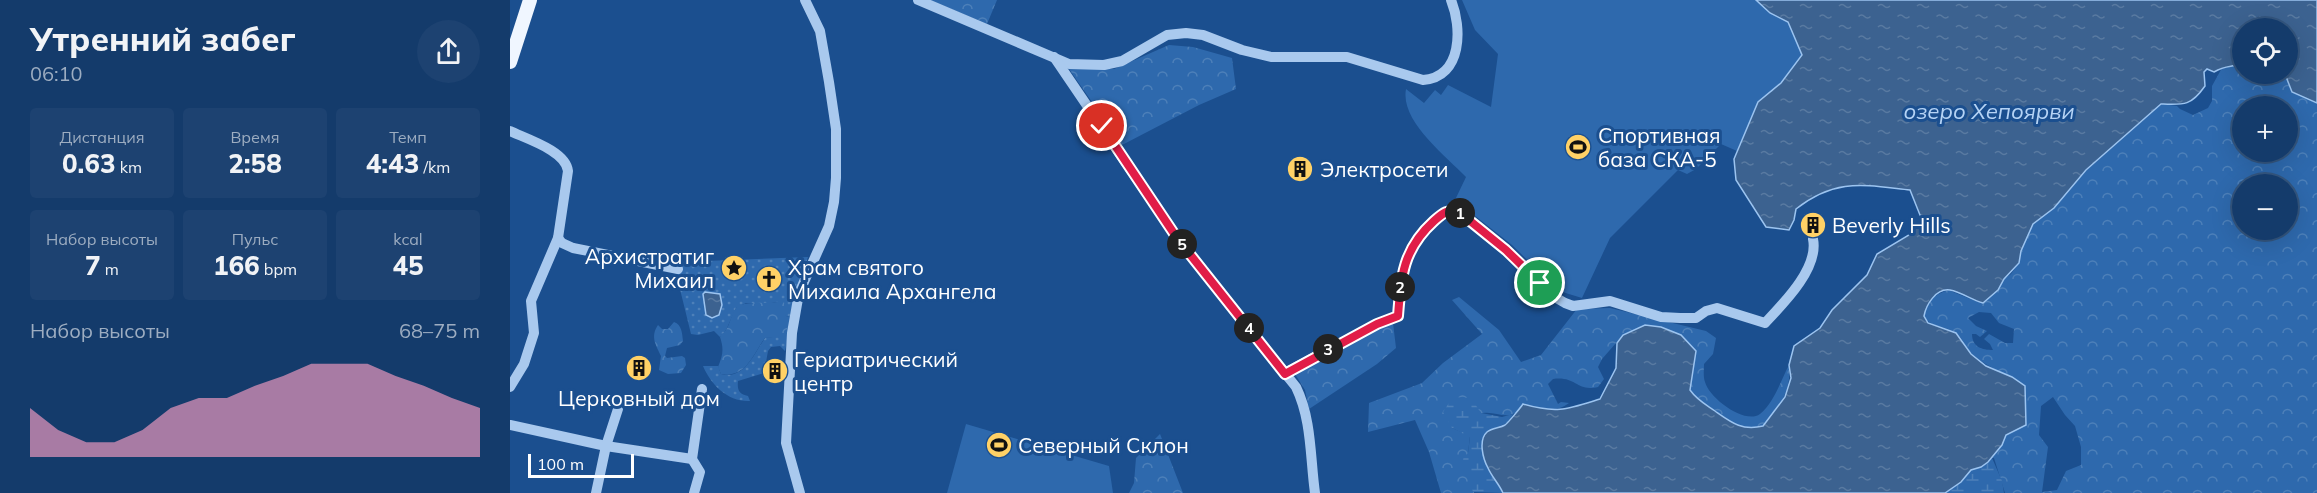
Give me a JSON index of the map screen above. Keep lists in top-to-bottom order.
{
  "water": ["озеро Хепоярви"],
  "places": {
    "sports": ["Спортивная база СКА-5", "Северный Склон"],
    "building": [
      "Электросети",
      "Beverly Hills",
      "Церковный дом",
      "Гериатрический центр"
    ],
    "place": ["Архистратиг Михаил"],
    "church": ["Храм святого Михаила Архангела"]
  },
  "scale_bar": "100 m",
  "page": {
    "heading": ["Утренний забег", "06:10"],
    "map_buttons": ["+", "−"],
    "stats": [
      ["Дистанция", "0.63 km"],
      ["Время", "2:58"],
      ["Темп", "4:43 /km"],
      ["Набор высоты", "7 m"],
      ["Пульс", "166 bpm"],
      ["kcal", "45"]
    ],
    "pins": [
      "1",
      "5",
      "2",
      "4",
      "3"
    ],
    "chart": ["Набор высоты", "68–75 m"],
    "scale": "100 m"
  }
}
